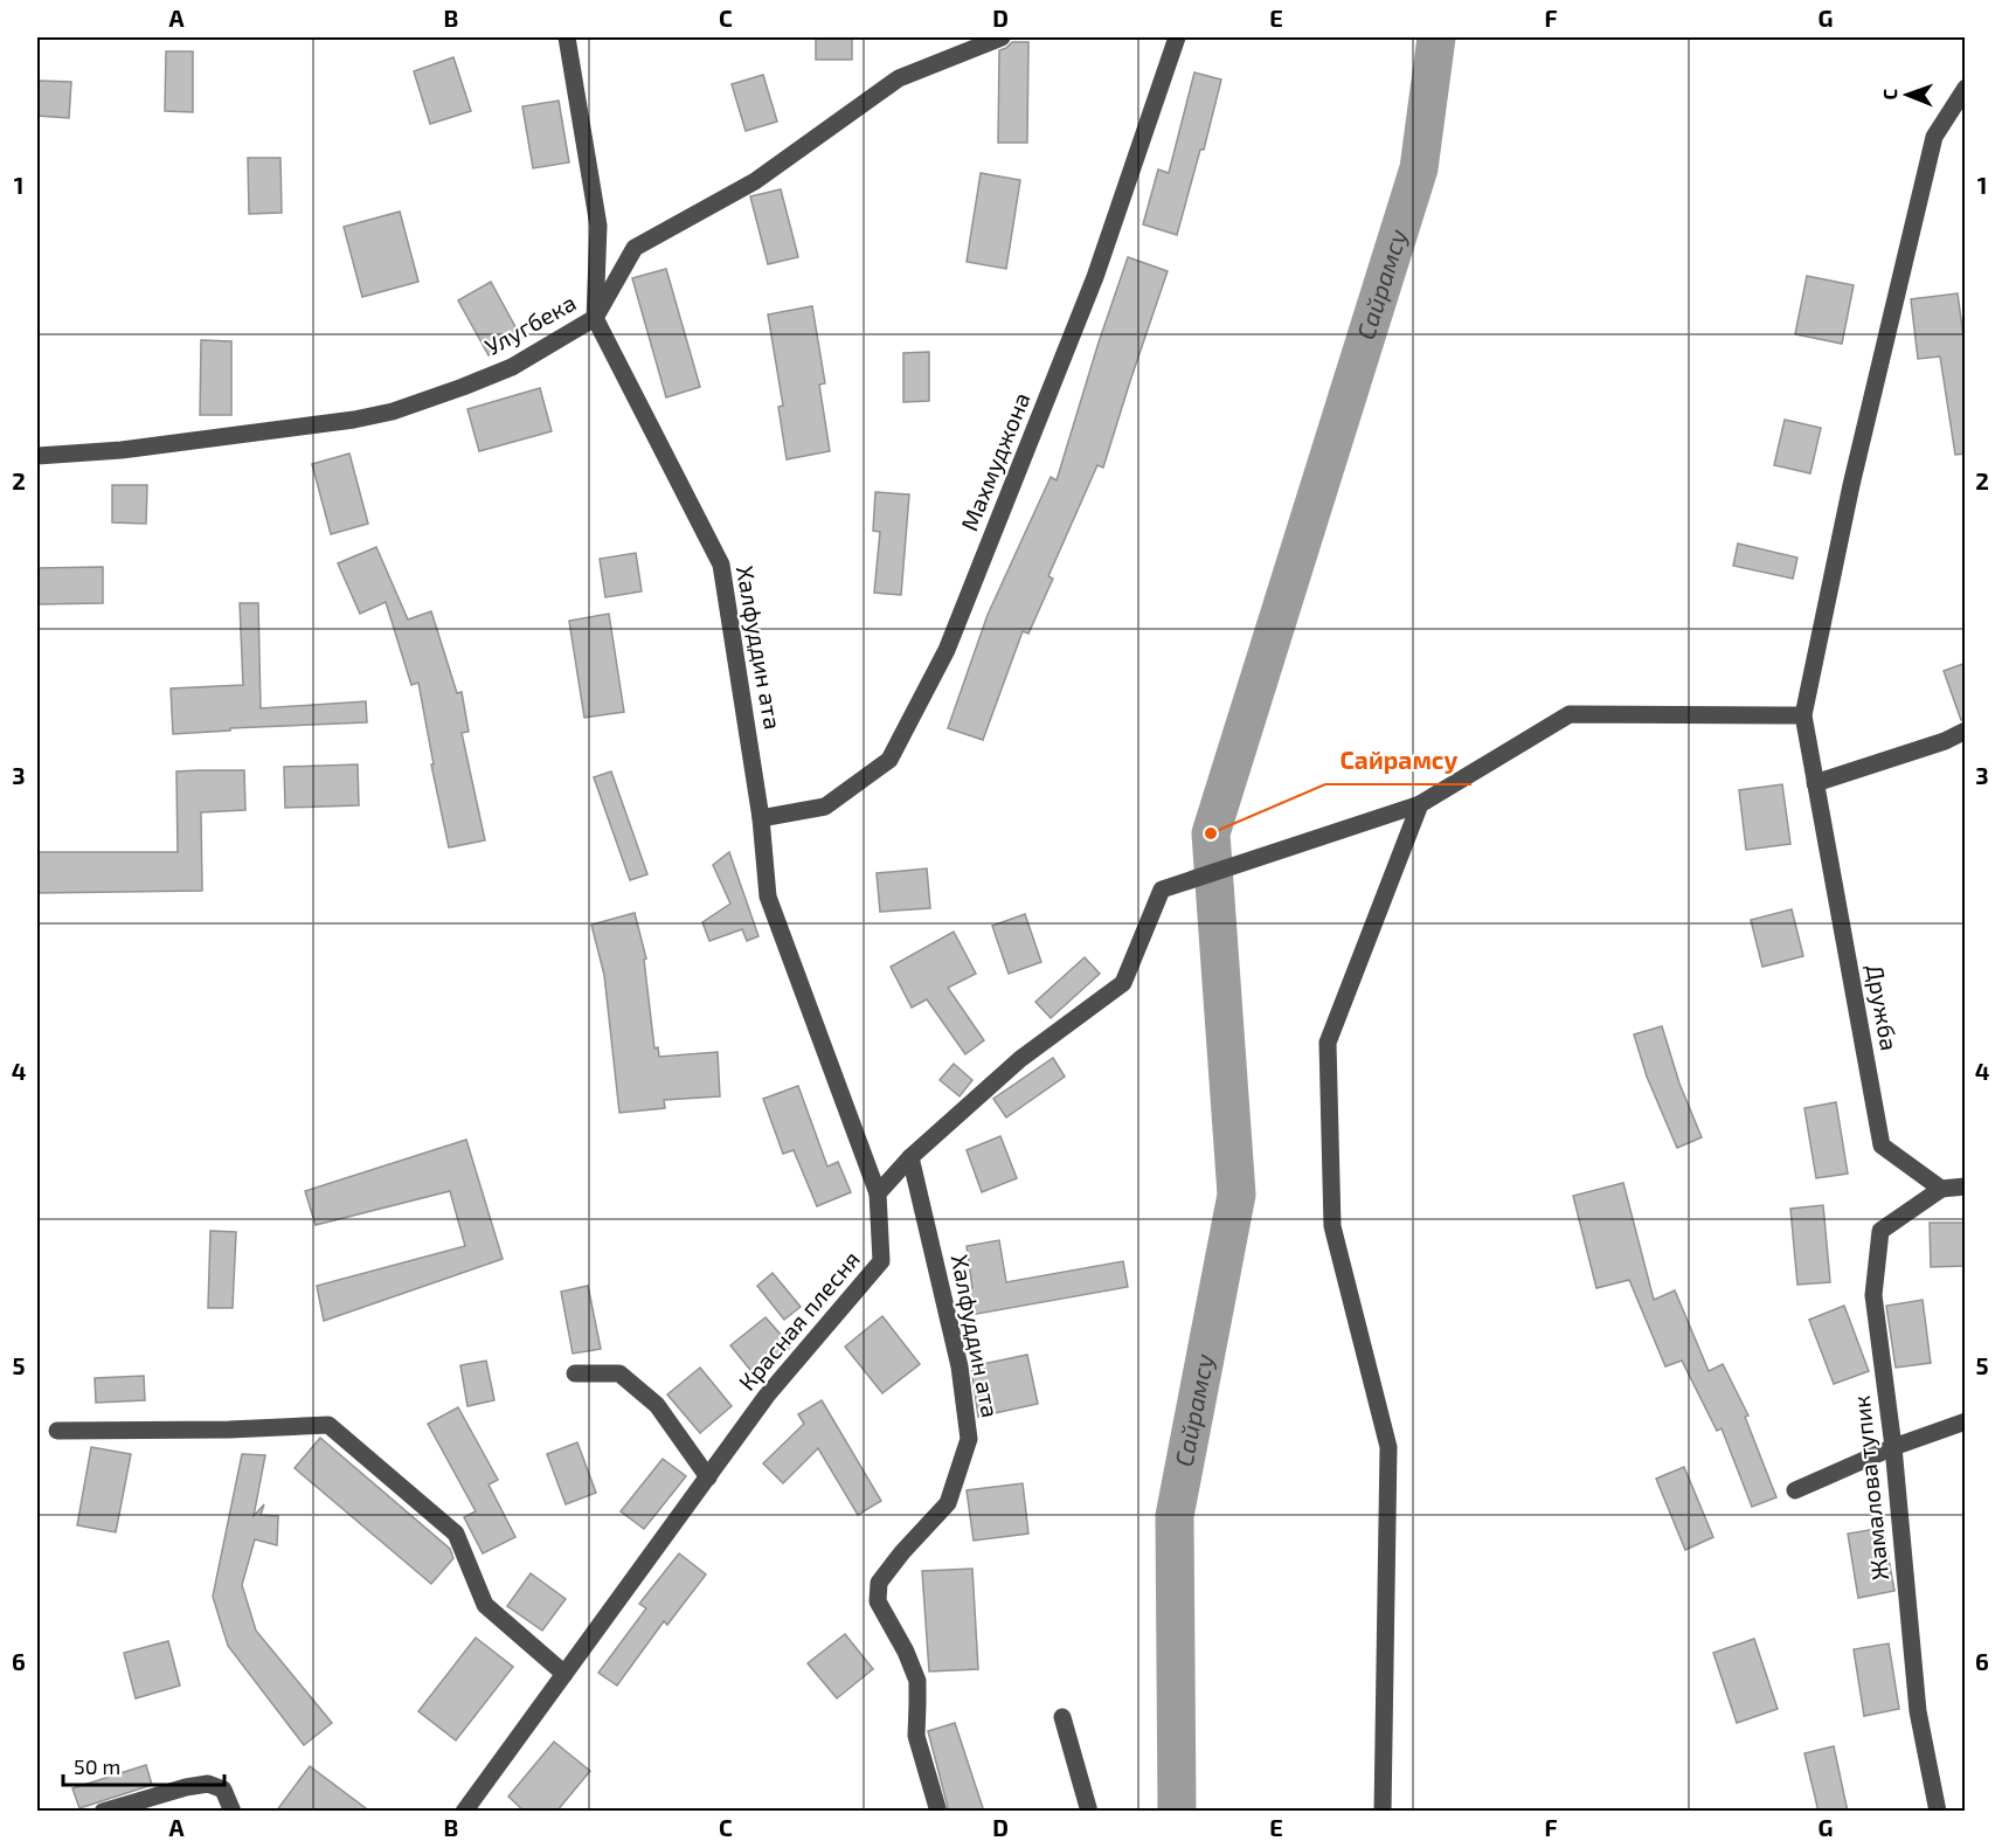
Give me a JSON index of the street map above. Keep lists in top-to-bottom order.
{
  "streets": {
    "street": [
      "Улугбека",
      "Махмуджона",
      "Халфуддин ата",
      "Дружба",
      "Красная плесня",
      "Жамалова тупик"
    ]
  },
  "crossings": [
    ["Улугбека", "Халфуддин ата"],
    ["Махмуджона", "Халфуддин ата"],
    ["Халфуддин ата", "Красная плесня"],
    ["Дружба", "Жамалова тупик"]
  ],
  "water": ["Сайрамсу"],
  "places": ["Сайрамсу"],
  "scale_bar": "50 m",
  "north": "left",
  "grid": {
    "columns": [
      "A",
      "B",
      "C",
      "D",
      "E",
      "F",
      "G"
    ],
    "rows": [
      "1",
      "2",
      "3",
      "4",
      "5",
      "6"
    ]
  }
}
